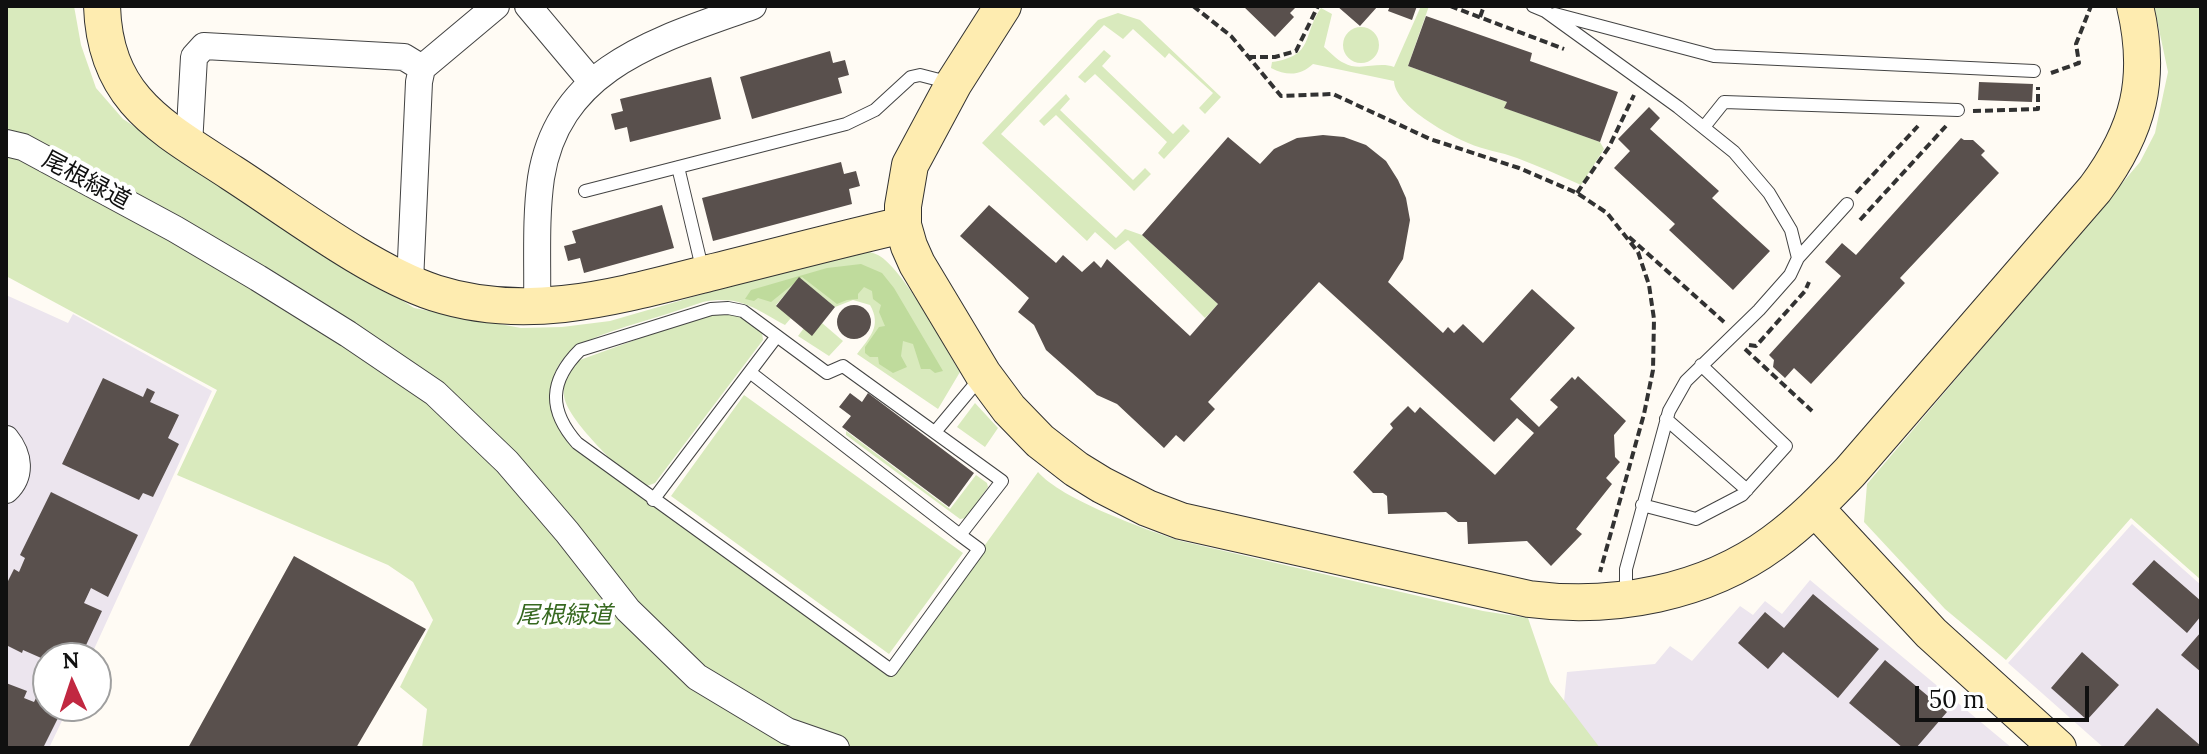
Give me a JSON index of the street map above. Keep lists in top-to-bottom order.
{
  "streets": {
    "street": ["尾根緑道"]
  },
  "parks": ["尾根緑道"],
  "scale_bar": "50 m",
  "north": "top"
}
